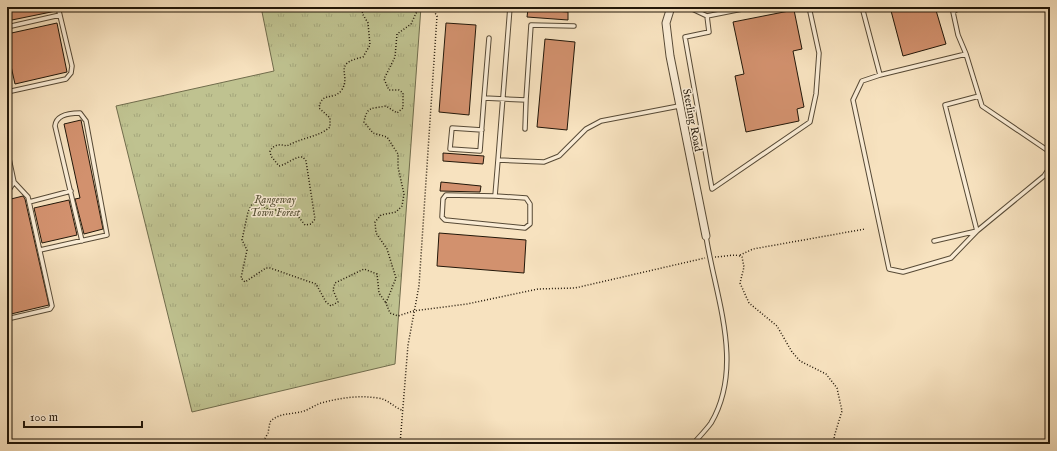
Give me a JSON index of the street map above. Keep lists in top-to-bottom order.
{
  "streets": {
    "street": ["Sterling Road"]
  },
  "parks": ["Rangeway Town Forest"],
  "scale_bar": "100 m"
}
